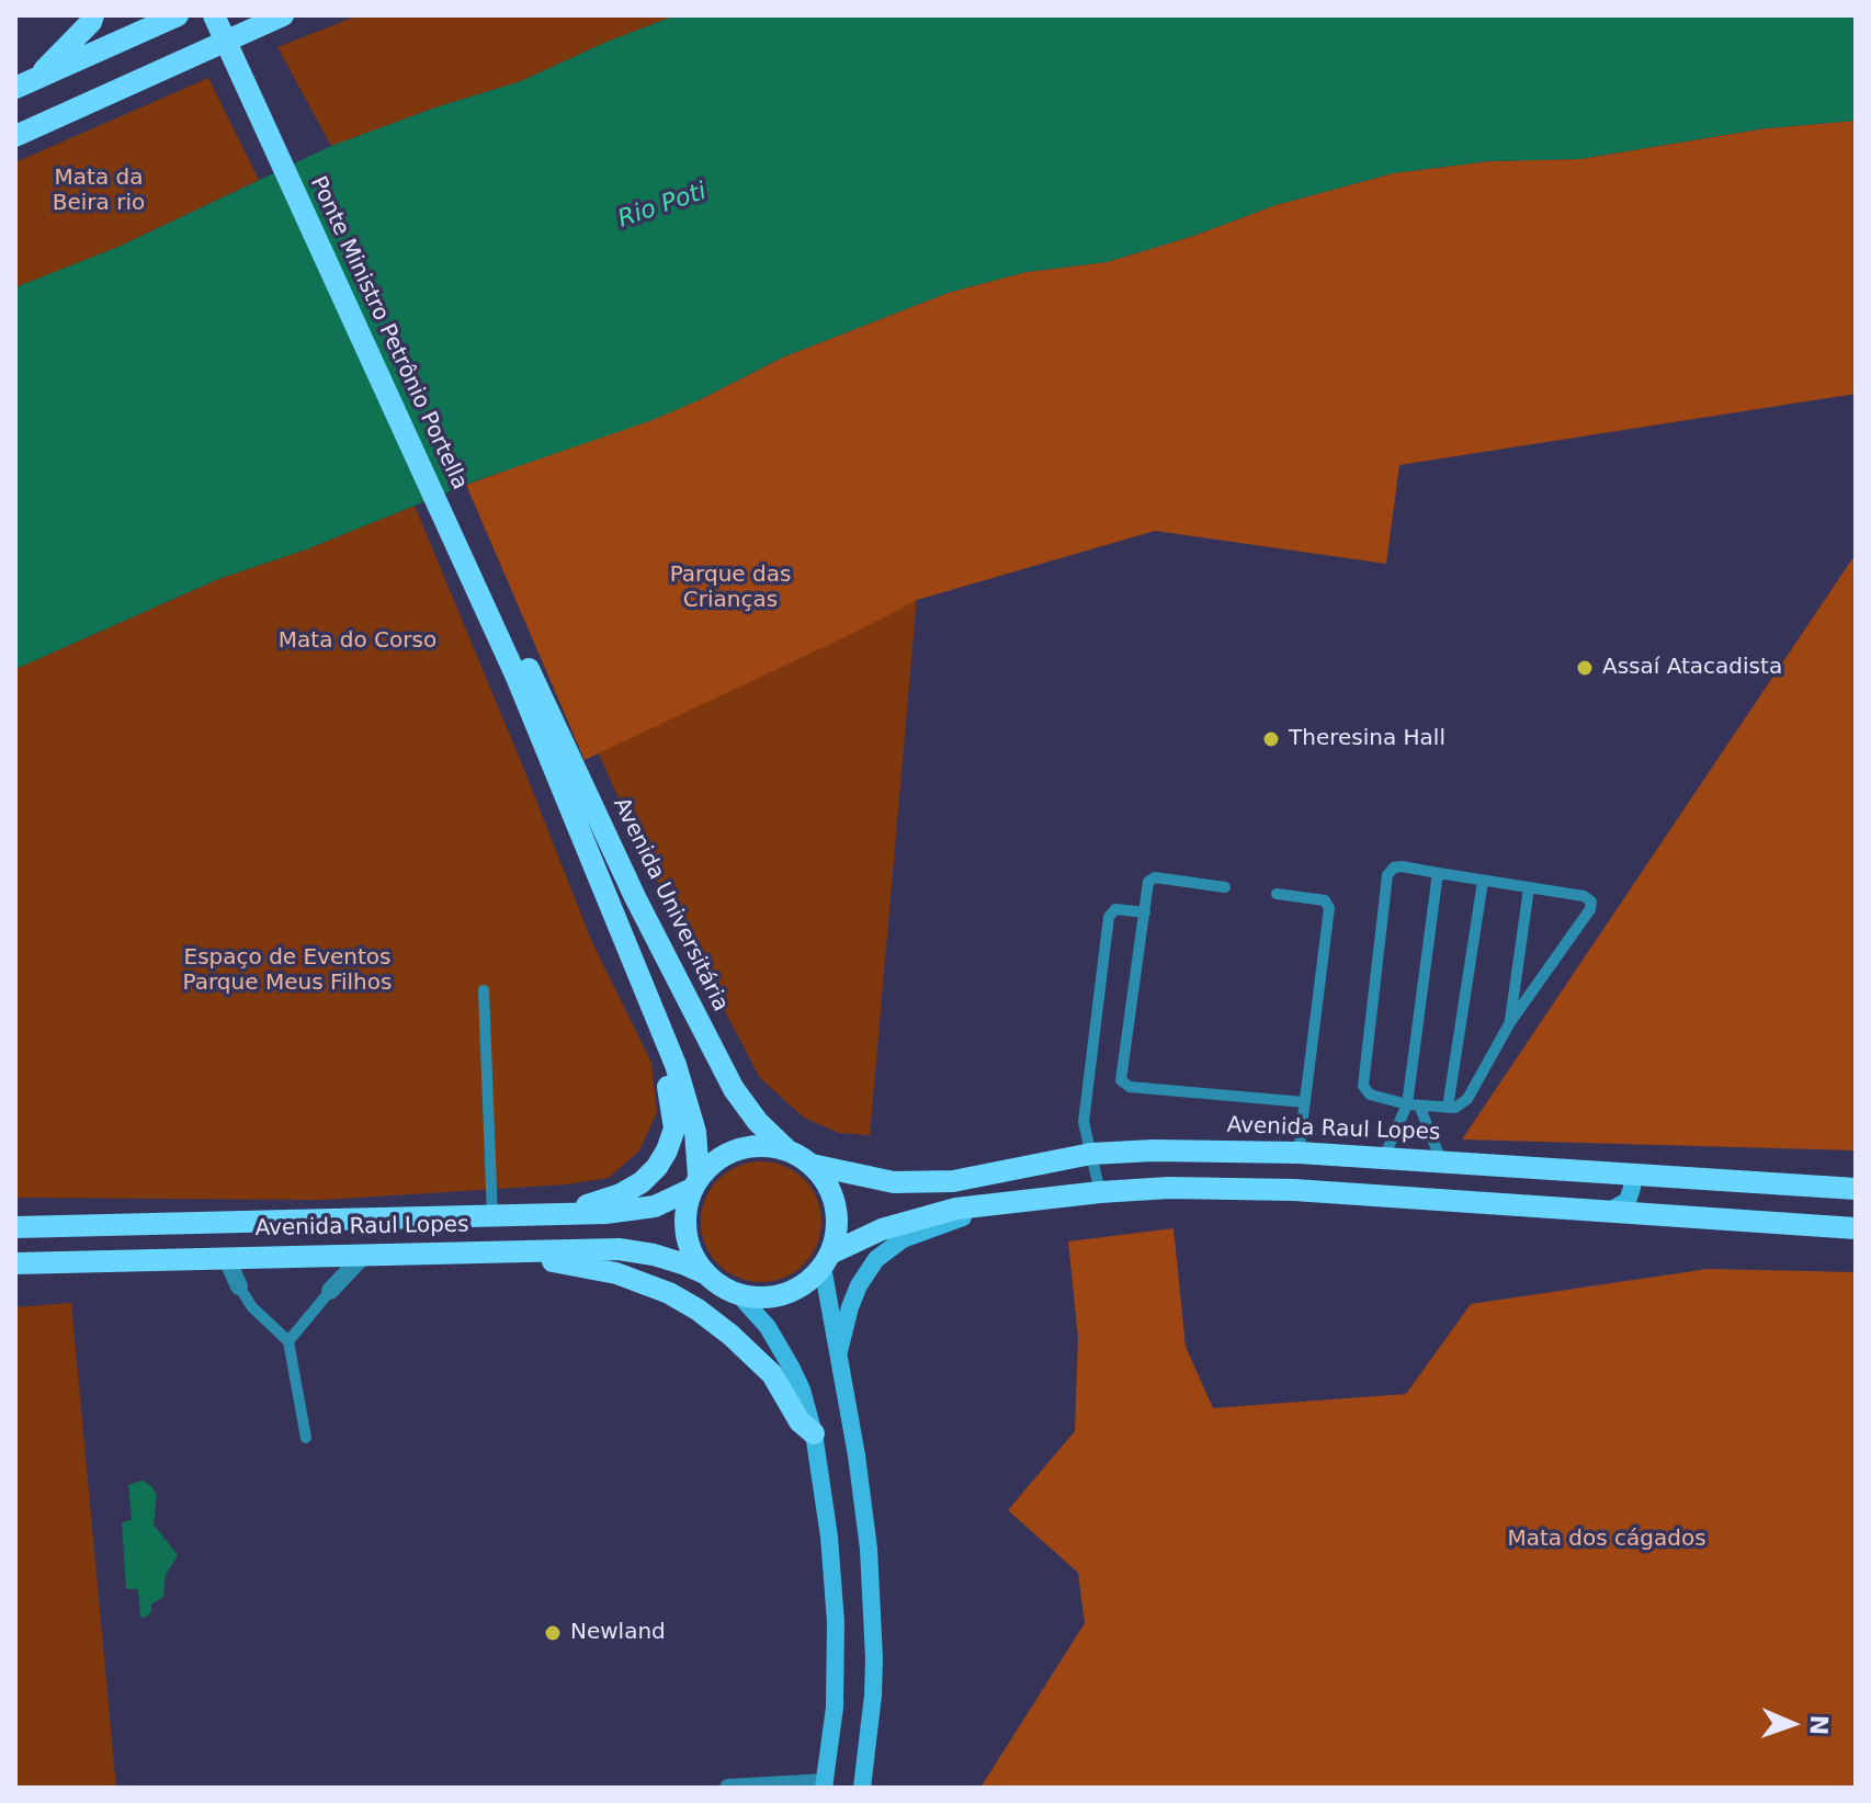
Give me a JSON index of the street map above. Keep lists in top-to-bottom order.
{
  "streets": {
    "main road": ["Ponte Ministro Petrônio Portella", "Avenida Universitária", "Avenida Raul Lopes"]
  },
  "crossings": [
    ["Ponte Ministro Petrônio Portella", "Avenida Universitária"],
    ["Avenida Universitária", "Avenida Raul Lopes"]
  ],
  "water": ["Rio Poti"],
  "parks": [
    "Mata da Beira rio",
    "Parque das Crianças",
    "Mata do Corso",
    "Espaço de Eventos Parque Meus Filhos",
    "Mata dos cágados"
  ],
  "places": ["Assaí Atacadista", "Theresina Hall", "Newland"],
  "north": "right"
}
